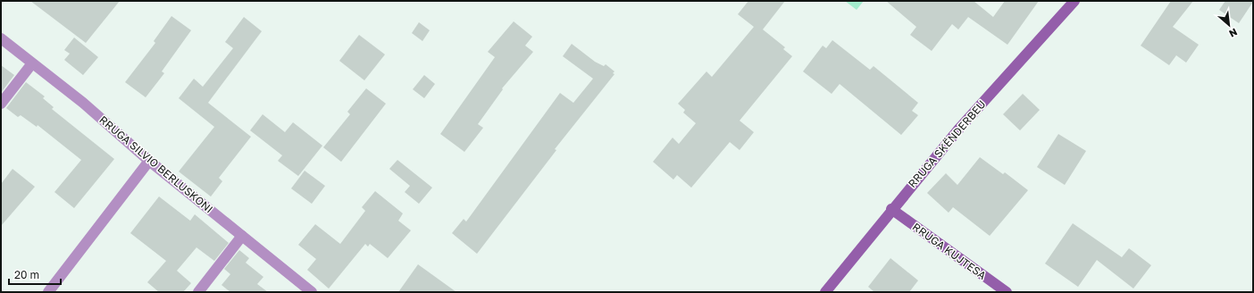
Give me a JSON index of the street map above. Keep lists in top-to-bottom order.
{
  "streets": {
    "main road": ["RRUGA SKËNDERBEU", "RRUGA KUJTESA"],
    "street": ["RRUGA SILVIO BERLUSKONI"]
  },
  "crossings": [
    ["RRUGA SKËNDERBEU", "RRUGA KUJTESA"]
  ],
  "scale_bar": "20 m",
  "north": "bottom right"
}
